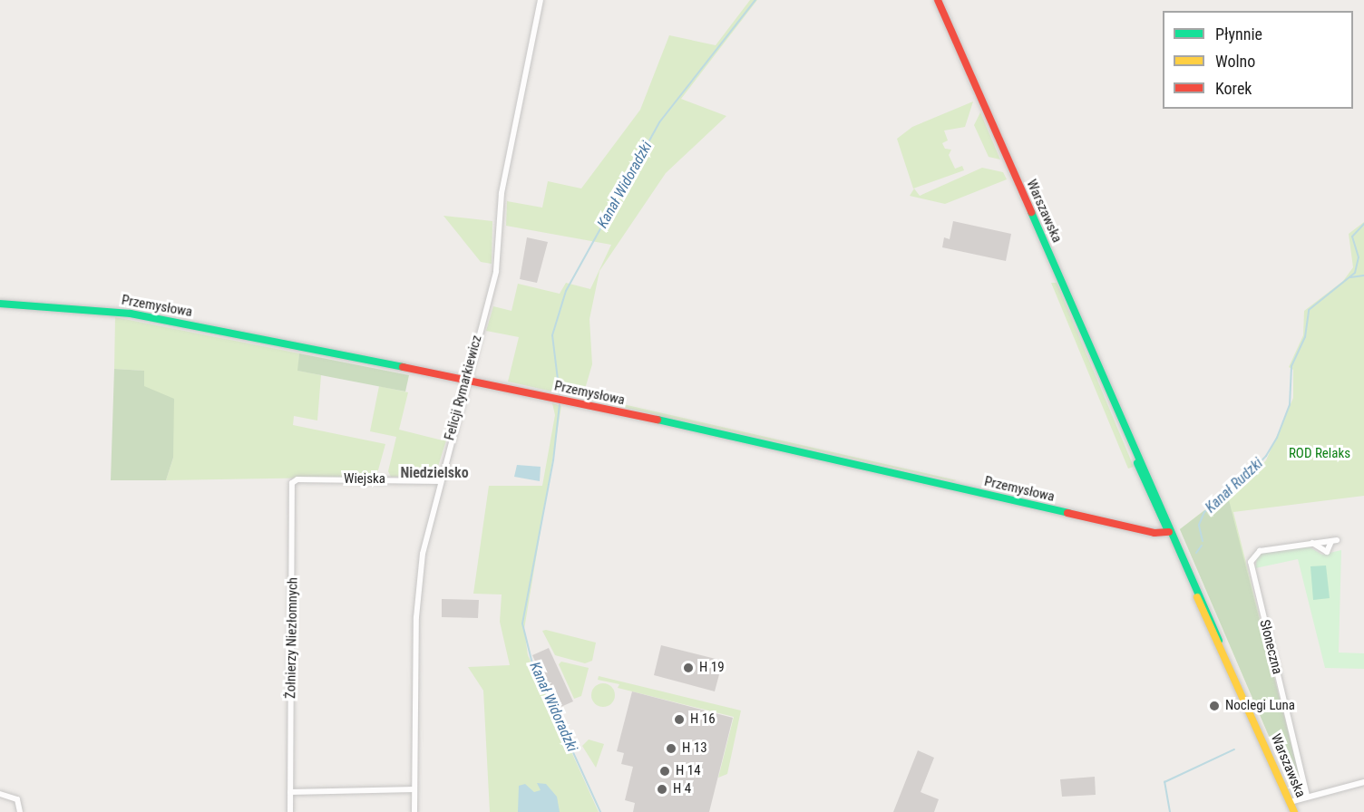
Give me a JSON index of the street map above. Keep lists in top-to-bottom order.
{
  "streets": {
    "street": [
      "Warszawska",
      "Przemysłowa",
      "Felicji Rymarkiewicz",
      "Wiejska",
      "Żołnierzy Niezłomnych",
      "Słoneczna"
    ]
  },
  "crossings": [
    ["Warszawska", "Przemysłowa"],
    ["Przemysłowa", "Felicji Rymarkiewicz"],
    ["Felicji Rymarkiewicz", "Wiejska"],
    ["Wiejska", "Żołnierzy Niezłomnych"]
  ],
  "districts": ["Niedzielsko"],
  "water": ["Kanał Widoradzki", "Kanał Rudzki"],
  "parks": ["ROD Relaks"],
  "places": [
    "H 19",
    "Noclegi Luna",
    "H 16",
    "H 13",
    "H 14",
    "H 4"
  ],
  "legend": ["Płynnie", "Wolno", "Korek"]
}
